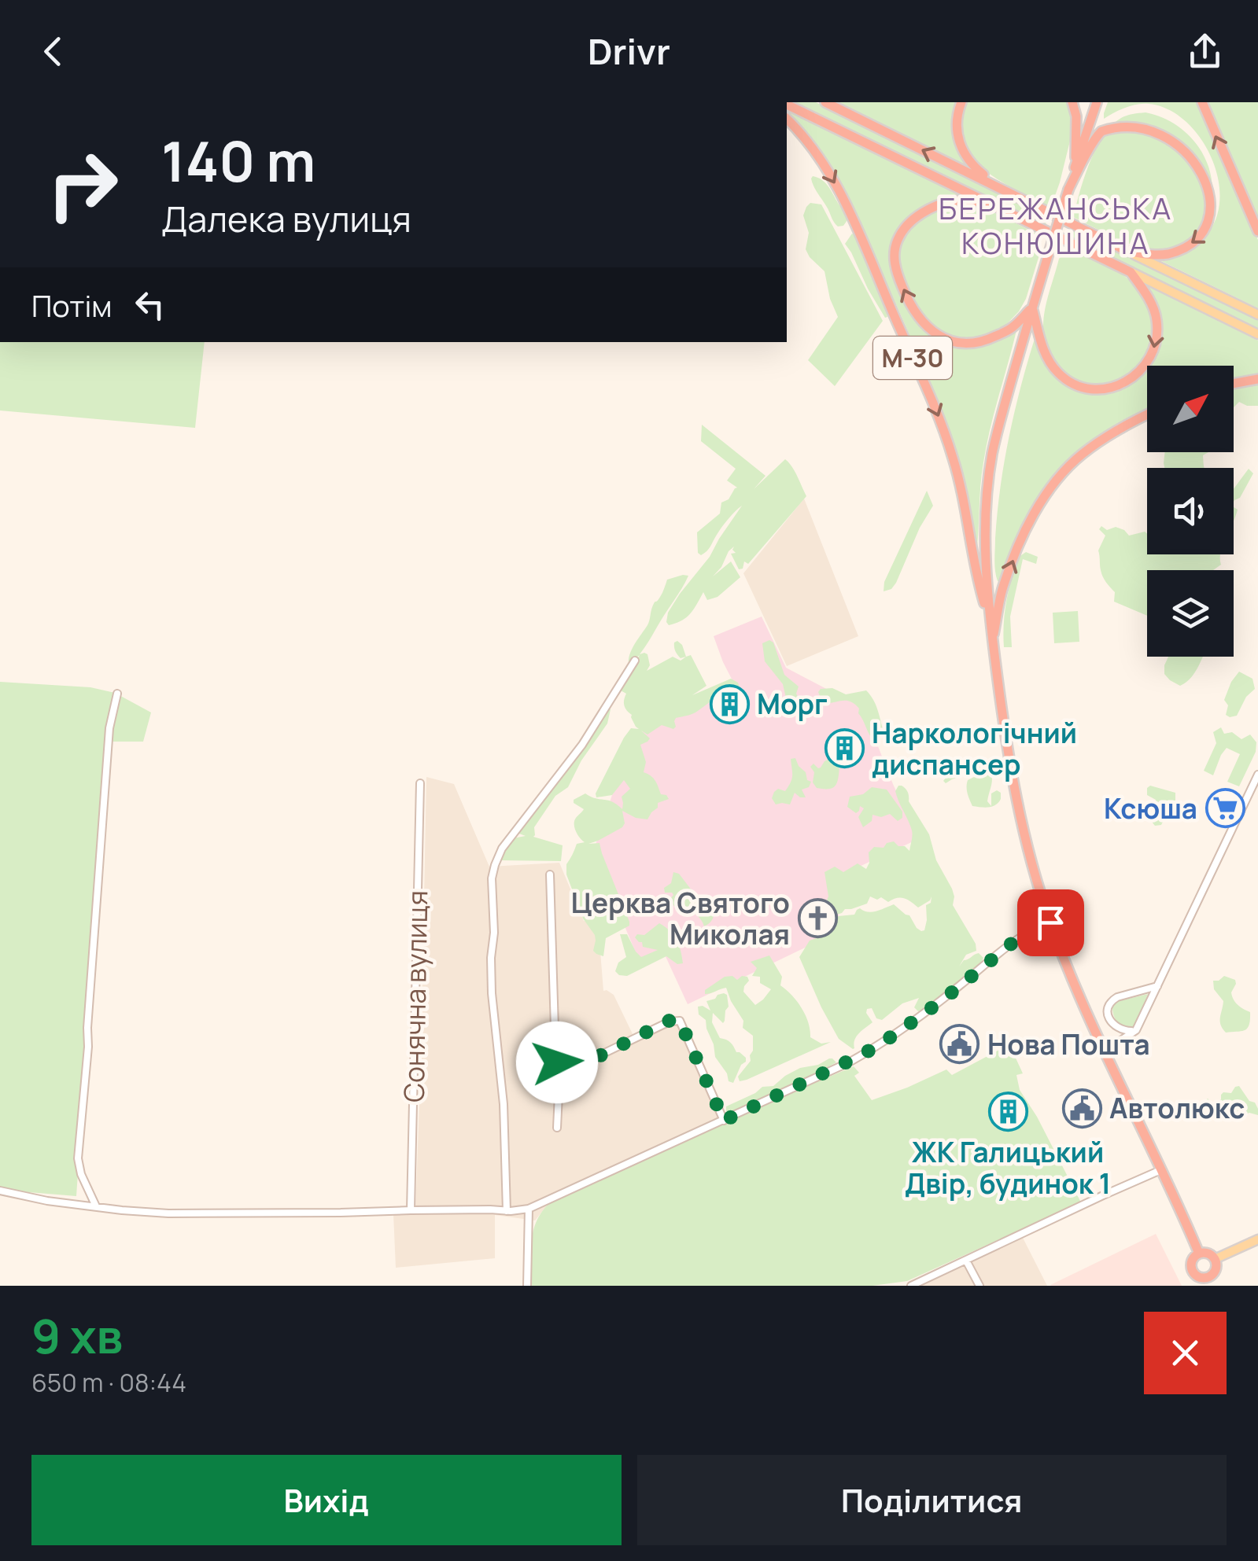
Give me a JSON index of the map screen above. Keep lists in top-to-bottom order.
{
  "streets": {
    "highway": ["М-30"],
    "street": ["Сонячна вулиця"]
  },
  "districts": ["БЕРЕЖАНСЬКА КОНЮШИНА"],
  "places": {
    "building": ["Морг", "Наркологічний диспансер", "ЖК Галицький Двір, будинок 1"],
    "supermarket": ["Ксюша"],
    "church": ["Церква Святого Миколая"],
    "public building": ["Нова Пошта", "Автолюкс"]
  },
  "north": "top right",
  "page": {
    "header": "Drivr",
    "turn": ["140 m", "Далека вулиця"],
    "then": "Потім",
    "heading": ["9 хв", "650 m · 08:44"],
    "buttons": ["Вихід", "Поділитися"]
  }
}
